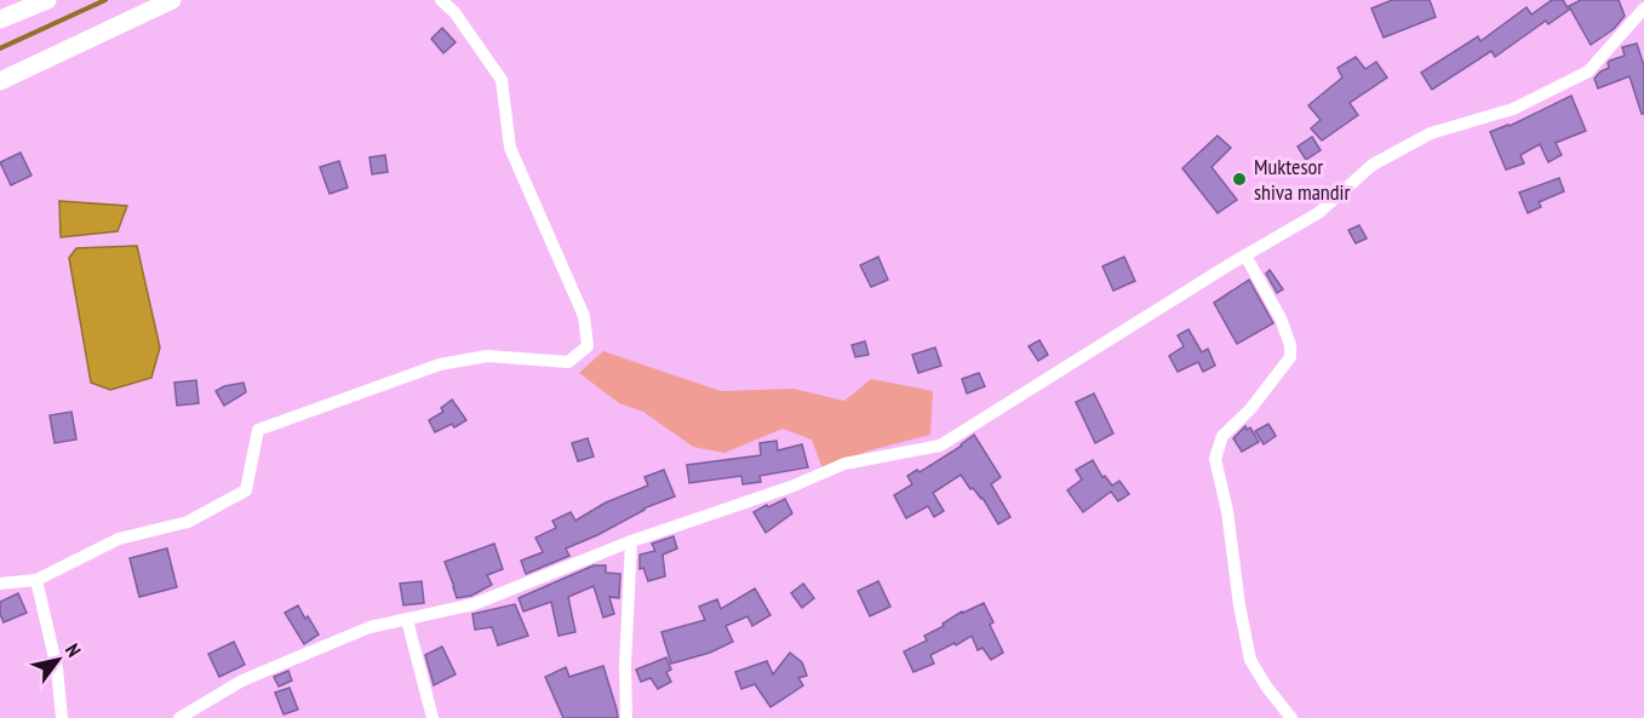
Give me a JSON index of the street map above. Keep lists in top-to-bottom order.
{
  "places": ["Muktesor shiva mandir"],
  "north": "top right"
}
